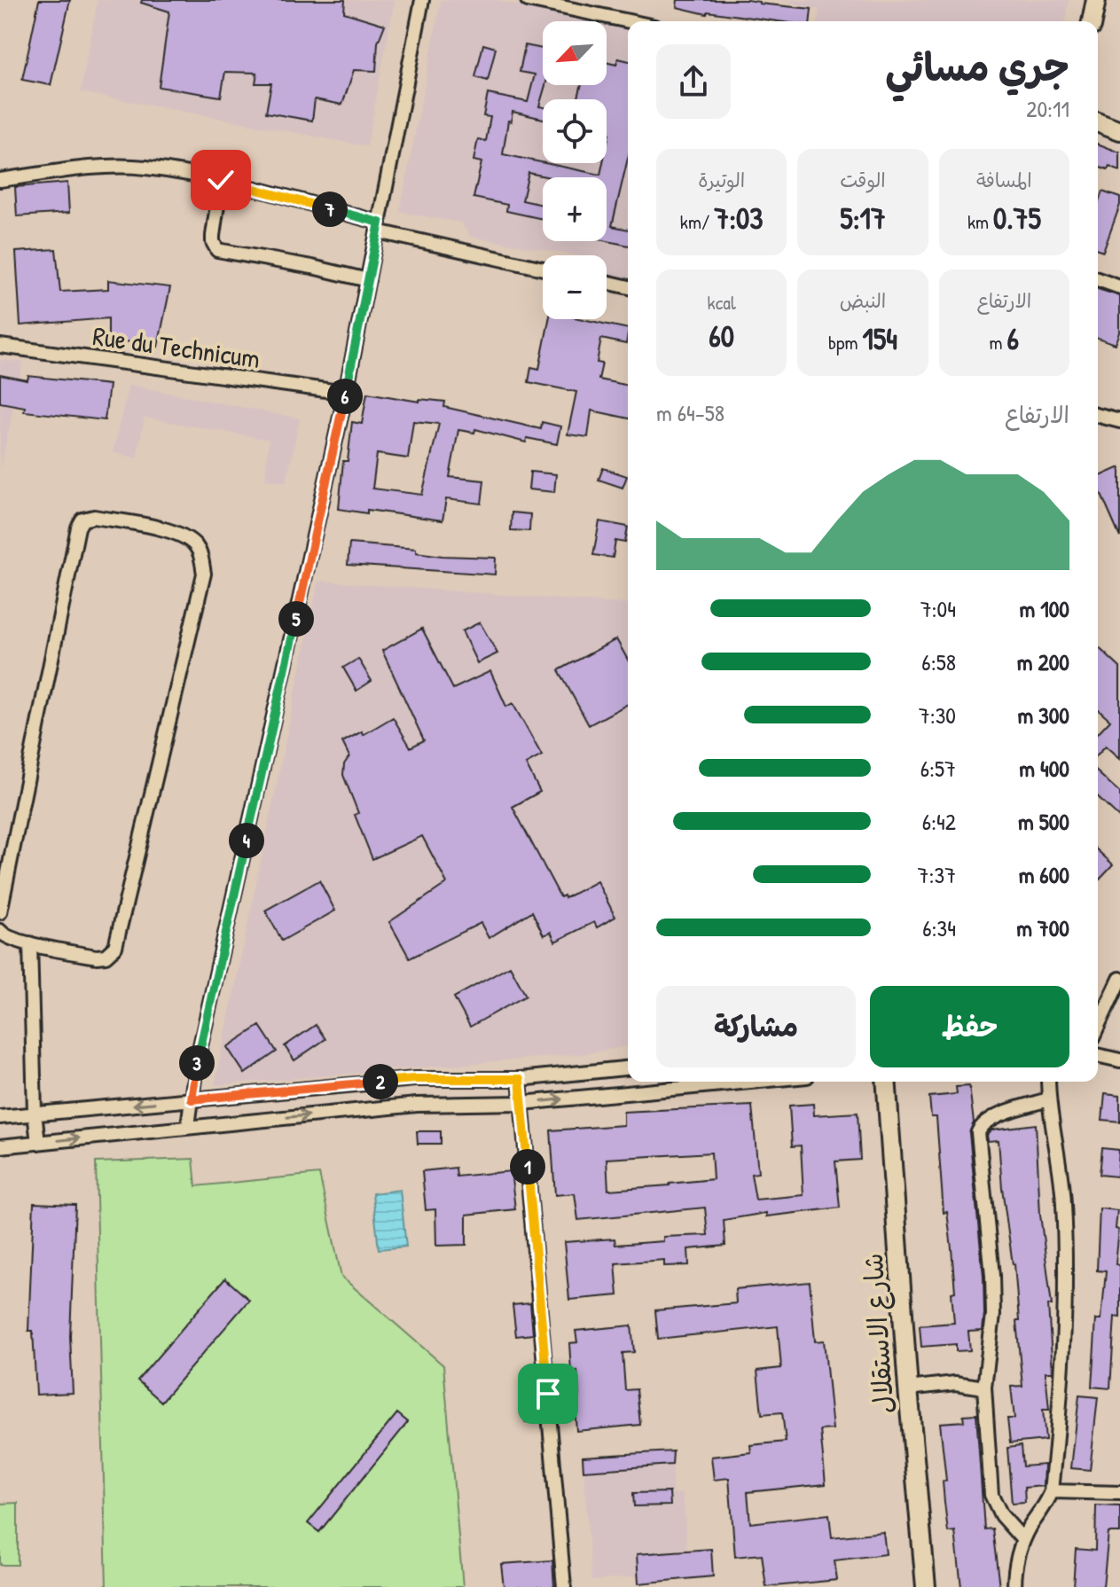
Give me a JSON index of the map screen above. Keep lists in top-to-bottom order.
{
  "streets": {
    "street": ["Rue du Technicum", "شارع الاستقلال"]
  },
  "north": "bottom left",
  "page": {
    "map_buttons": ["+", "−"],
    "heading": ["جري مسائي", "20:11"],
    "stats": [
      ["المسافة", "0.75 km"],
      ["الوقت", "5:17"],
      ["الوتيرة", "7:03 /km"],
      ["الارتفاع", "6 m"],
      ["النبض", "154 bpm"],
      ["kcal", "60"]
    ],
    "pins": [
      "7",
      "6",
      "5",
      "4",
      "3",
      "2",
      "1"
    ],
    "chart": ["الارتفاع", "58–64 m"],
    "list": [
      {
        "name": "100 m",
        "note": "7:04"
      },
      {
        "name": "200 m",
        "note": "6:58"
      },
      {
        "name": "300 m",
        "note": "7:30"
      },
      {
        "name": "400 m",
        "note": "6:57"
      },
      {
        "name": "500 m",
        "note": "6:42"
      },
      {
        "name": "600 m",
        "note": "7:37"
      },
      {
        "name": "700 m",
        "note": "6:34"
      }
    ],
    "buttons": ["حفظ", "مشاركة"]
  }
}
